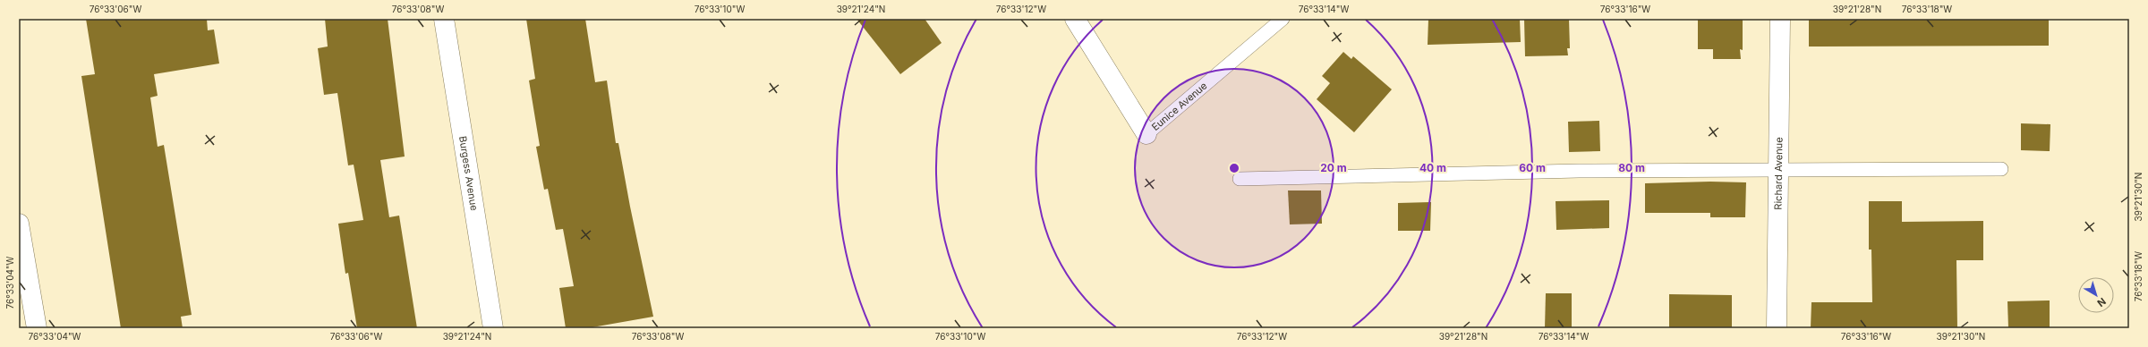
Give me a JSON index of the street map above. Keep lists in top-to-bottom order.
{
  "streets": {
    "street": ["Eunice Avenue", "Burgess Avenue", "Richard Avenue"]
  },
  "north": "bottom right",
  "coordinates": [
    "76°33'06\"W",
    "76°33'08\"W",
    "76°33'10\"W",
    "39°21'24\"N",
    "76°33'12\"W",
    "76°33'14\"W",
    "76°33'16\"W",
    "39°21'28\"N",
    "76°33'18\"W",
    "39°21'30\"N",
    "76°33'04\"W"
  ],
  "rings": [
    "20 m",
    "40 m",
    "60 m",
    "80 m"
  ]
}
